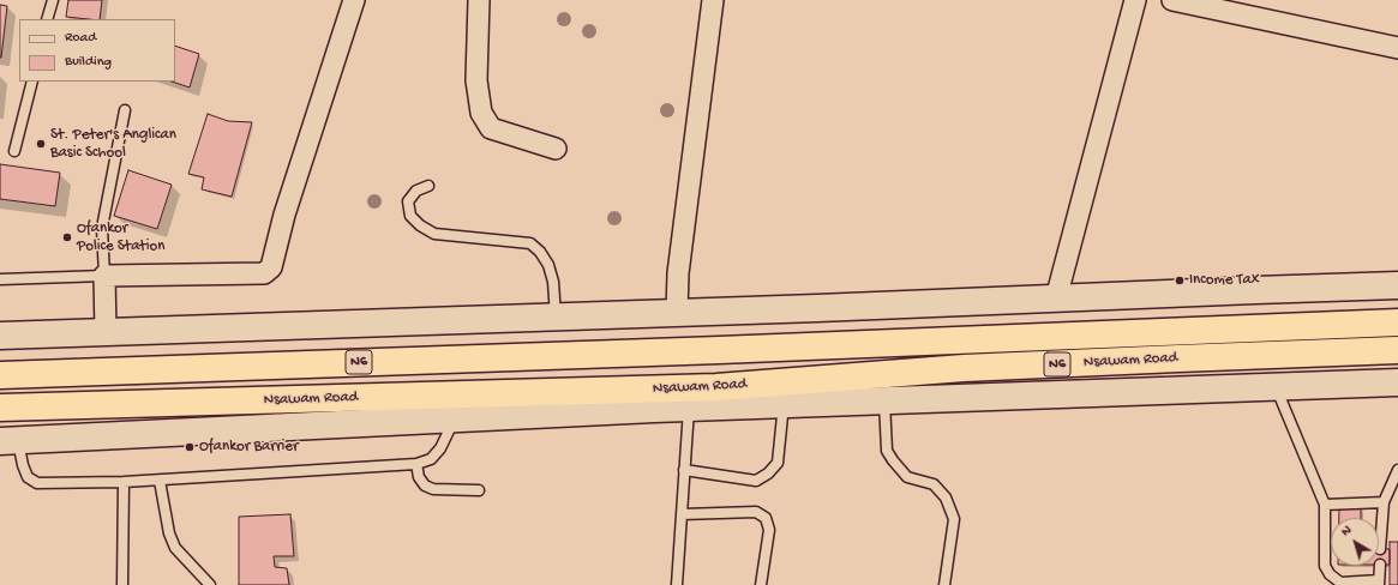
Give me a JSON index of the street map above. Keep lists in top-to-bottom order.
{
  "streets": {
    "highway": ["Nsawam Road", "N6"]
  },
  "places": [
    "St. Peter's Anglican Basic School",
    "Ofankor Police Station",
    "Income Tax",
    "Ofankor Barrier"
  ],
  "legend": ["Road", "Building"],
  "north": "top left"
}
